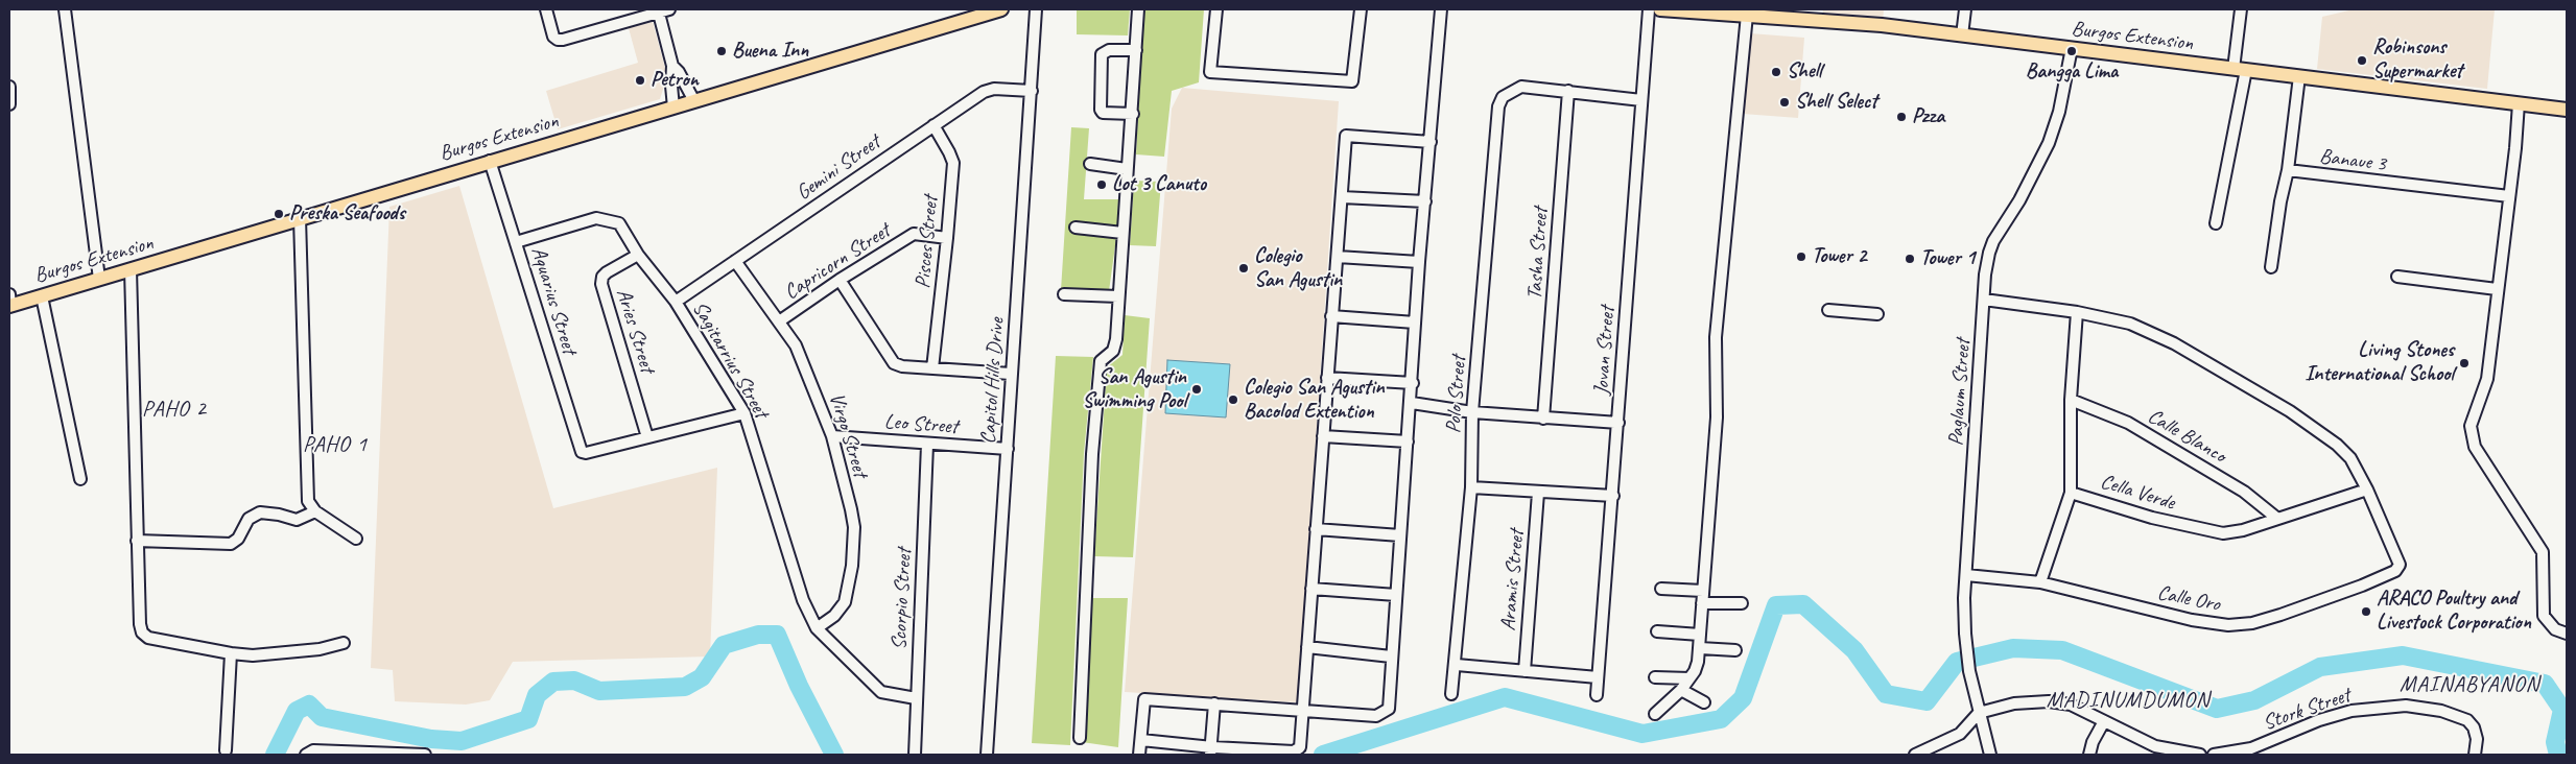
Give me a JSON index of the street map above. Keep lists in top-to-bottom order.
{
  "streets": {
    "main road": ["Burgos Extension"],
    "street": [
      "Banaue 3",
      "Gemini Street",
      "Pisces Street",
      "Tasha Street",
      "Capricorn Street",
      "Aquarius Street",
      "Aries Street",
      "Jovan Street",
      "Sagitarrius Street",
      "Capitol Hills Drive",
      "Paglaum Street",
      "Polo Street",
      "Leo Street",
      "Virgo Street",
      "Calle Blanco",
      "Cella Verde",
      "Aramis Street",
      "Scorpio Street",
      "Calle Oro",
      "Stork Street"
    ]
  },
  "crossings": [
    ["Burgos Extension", "Aquarius Street"],
    ["Burgos Extension", "Paglaum Street"],
    ["Gemini Street", "Pisces Street"],
    ["Gemini Street", "Sagitarrius Street"],
    ["Gemini Street", "Capitol Hills Drive"],
    ["Gemini Street", "Virgo Street"],
    ["Pisces Street", "Capricorn Street"],
    ["Tasha Street", "Polo Street"],
    ["Capricorn Street", "Virgo Street"],
    ["Aquarius Street", "Aries Street"],
    ["Aquarius Street", "Sagitarrius Street"],
    ["Aries Street", "Sagitarrius Street"],
    ["Sagitarrius Street", "Virgo Street"],
    ["Sagitarrius Street", "Scorpio Street"],
    ["Capitol Hills Drive", "Leo Street"],
    ["Paglaum Street", "Calle Oro"],
    ["Leo Street", "Virgo Street"],
    ["Leo Street", "Scorpio Street"],
    ["Calle Blanco", "Cella Verde"],
    ["Cella Verde", "Calle Oro"]
  ],
  "districts": [
    "PAHO 2",
    "PAHO 1",
    "MAINABYANON",
    "MADINUMDUMON"
  ],
  "places": [
    "Buena Inn",
    "Bangga Lima",
    "Robinsons Supermarket",
    "Shell",
    "Petron",
    "Shell Select",
    "Pzza",
    "Lot 3 Canuto",
    "Preska Seafoods",
    "Tower 2",
    "Tower 1",
    "Colegio San Agustin",
    "Living Stones International School",
    "San Agustin Swimming Pool",
    "Colegio San Agustin Bacolod Extention",
    "ARACO Poultry and Livestock Corporation"
  ]
}
